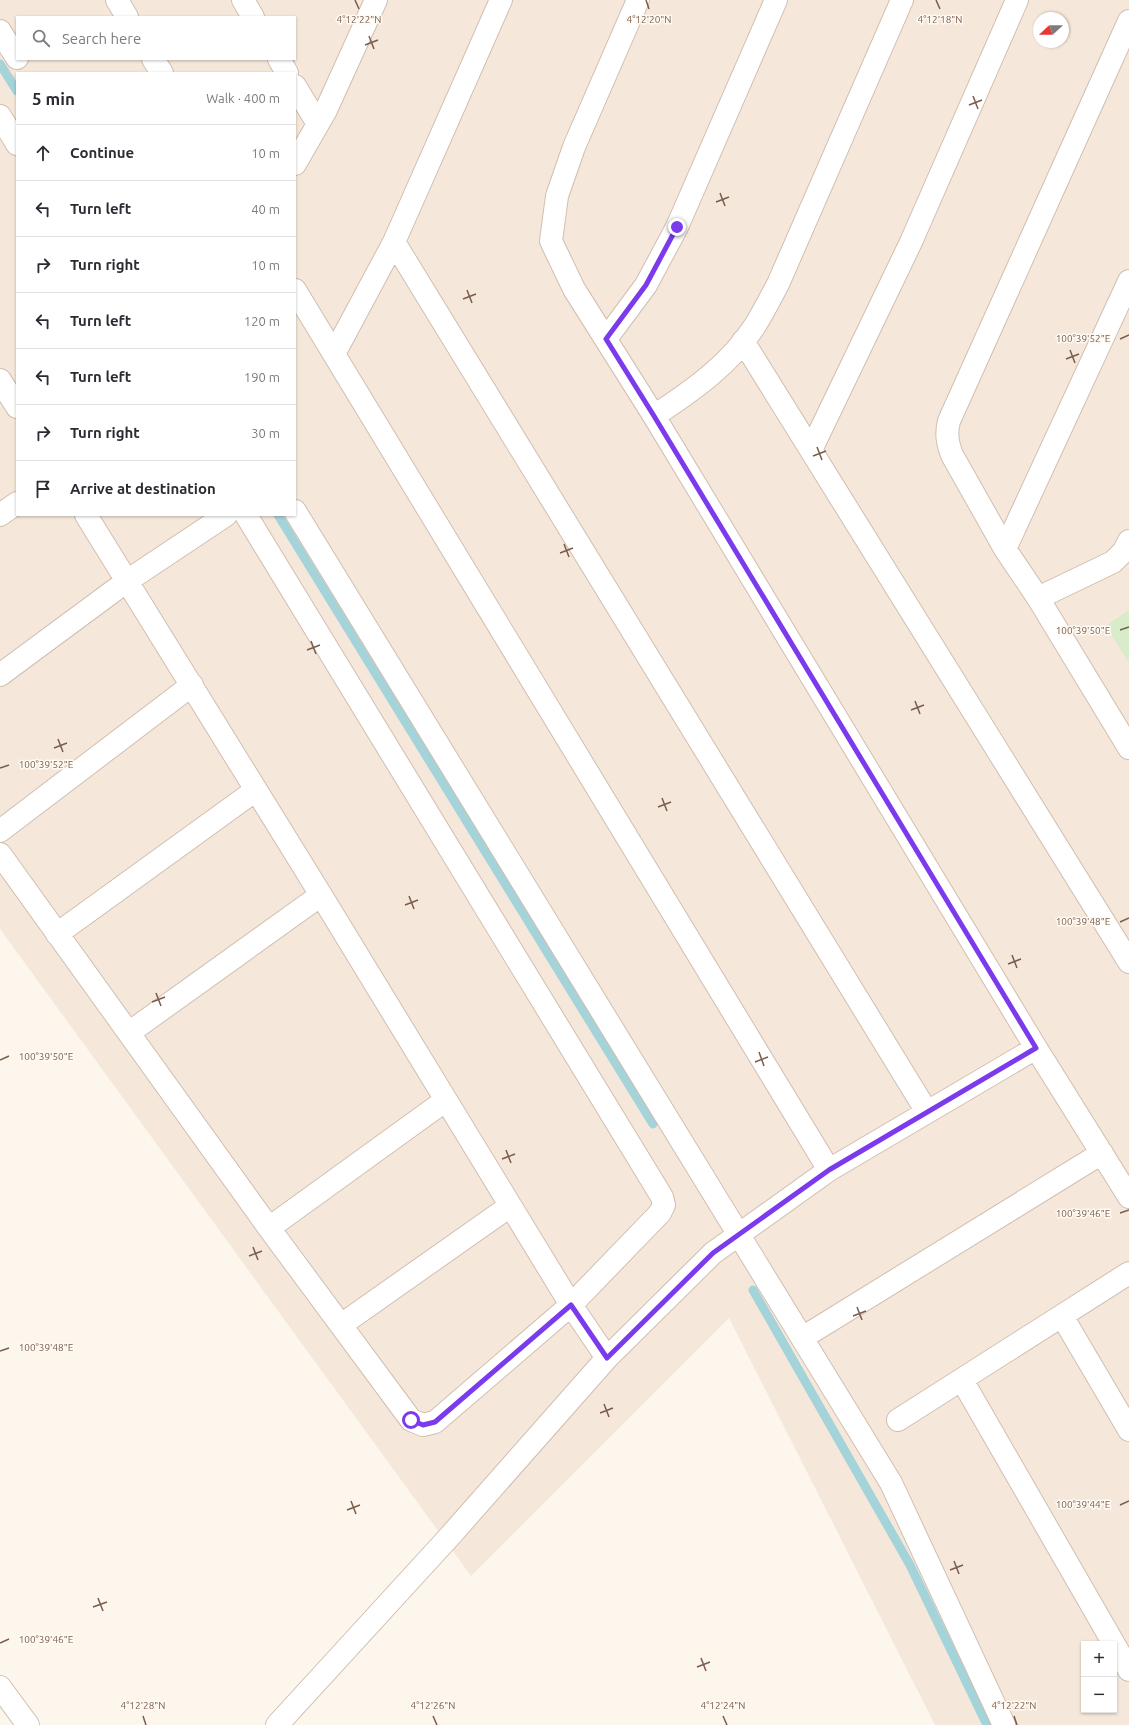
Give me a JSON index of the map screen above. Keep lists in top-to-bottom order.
{
  "north": "left",
  "page": {
    "search": "Search here",
    "heading": ["5 min", "Walk · 400 m"],
    "list": [
      ["Continue", "10 m"],
      ["Turn left", "40 m"],
      ["Turn right", "10 m"],
      ["Turn left", "120 m"],
      ["Turn left", "190 m"],
      ["Turn right", "30 m"],
      "Arrive at destination"
    ],
    "map_buttons": ["+", "−"]
  },
  "coordinates": [
    "4°12'22\"N",
    "4°12'20\"N",
    "4°12'18\"N",
    "100°39'52\"E",
    "100°39'50\"E",
    "100°39'48\"E",
    "100°39'46\"E",
    "100°39'44\"E",
    "4°12'28\"N",
    "4°12'26\"N",
    "4°12'24\"N"
  ]
}
